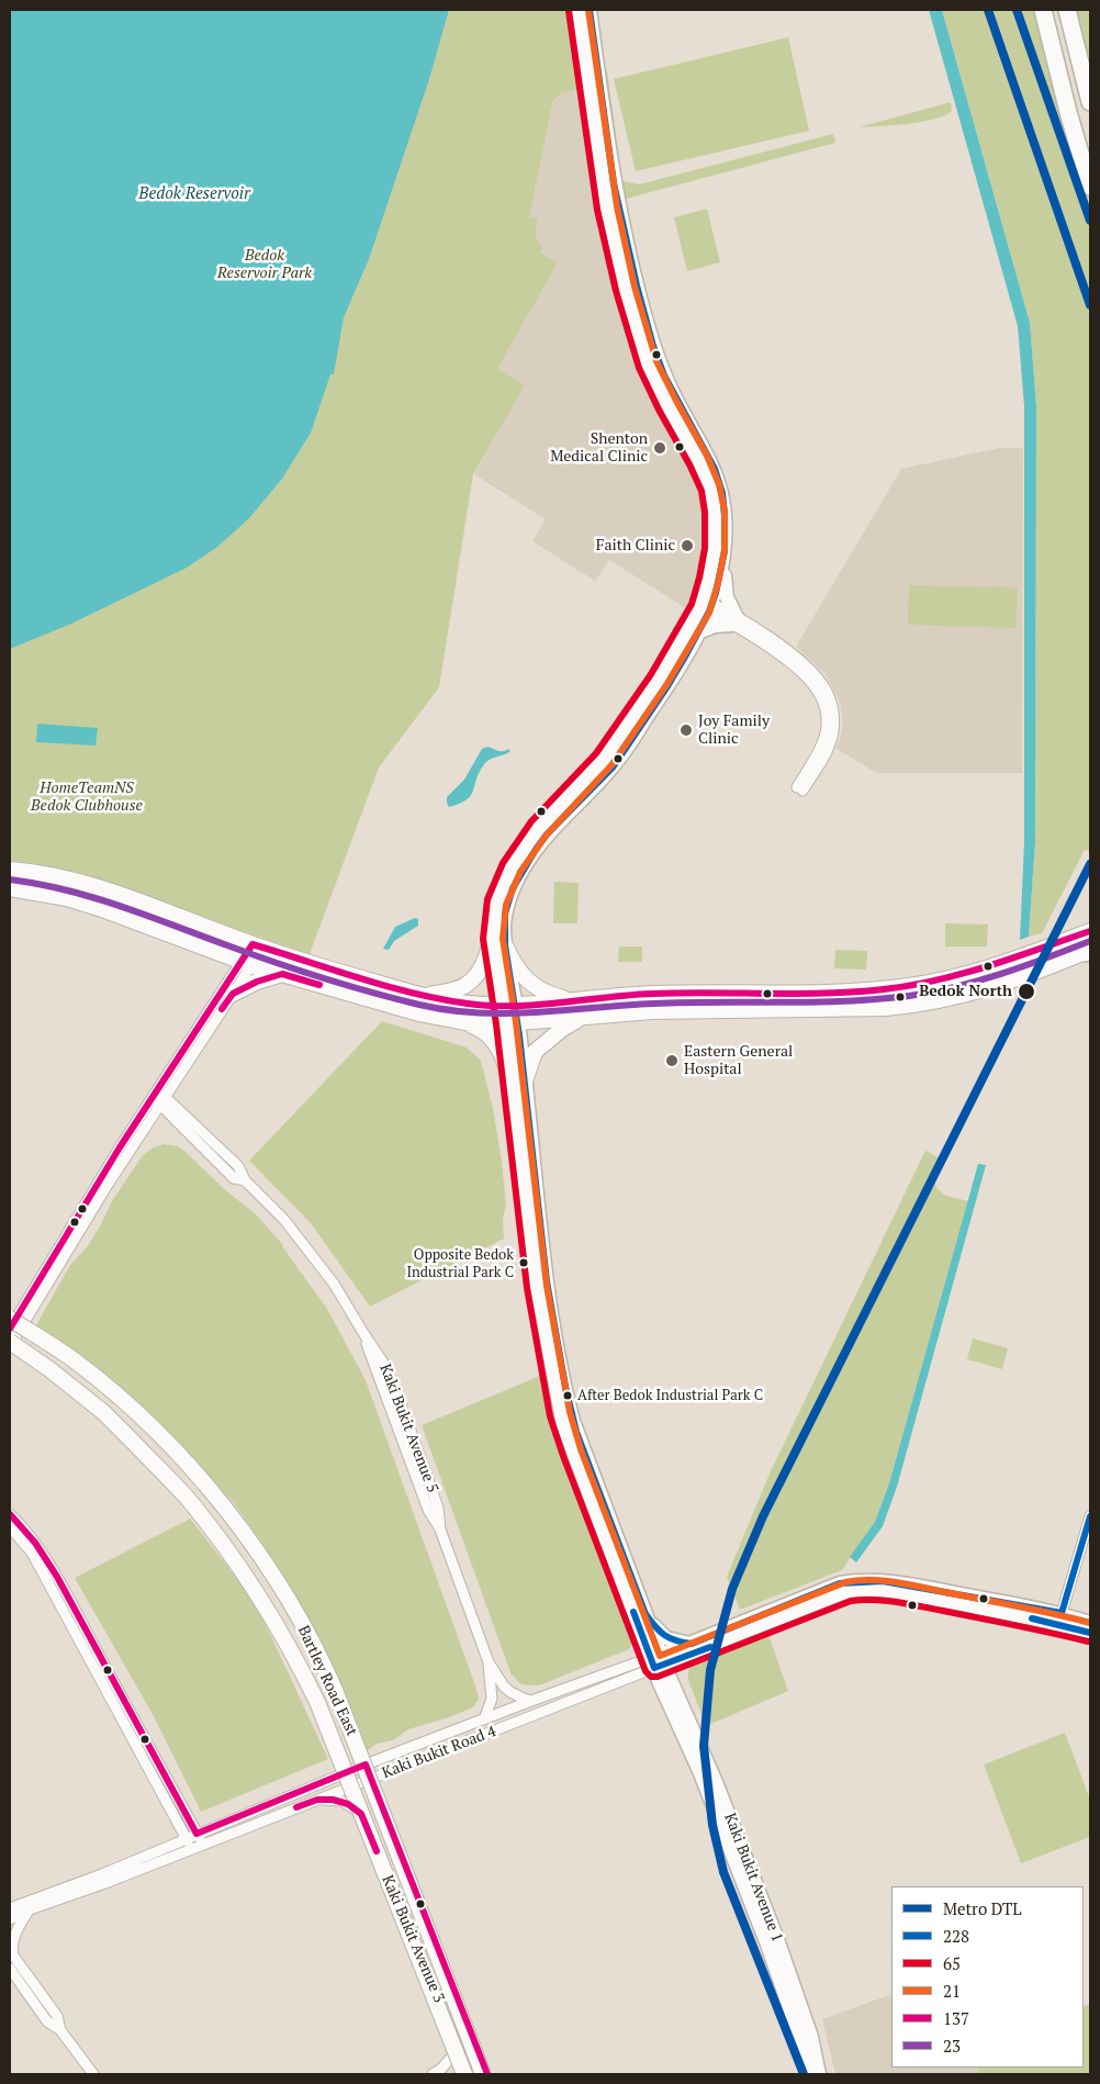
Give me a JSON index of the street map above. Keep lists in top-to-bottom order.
{
  "streets": {
    "main road": ["Bartley Road East", "Kaki Bukit Avenue 1"],
    "street": ["Kaki Bukit Avenue 5", "Kaki Bukit Road 4", "Kaki Bukit Avenue 3"]
  },
  "crossings": [
    ["Bartley Road East", "Kaki Bukit Avenue 3"],
    ["Kaki Bukit Road 4", "Kaki Bukit Avenue 1"],
    ["Kaki Bukit Road 4", "Kaki Bukit Avenue 3"]
  ],
  "water": ["Bedok Reservoir"],
  "parks": ["Bedok Reservoir Park", "HomeTeamNS Bedok Clubhouse"],
  "places": [
    "Shenton Medical Clinic",
    "Faith Clinic",
    "Joy Family Clinic",
    "Bedok North",
    "Eastern General Hospital",
    "Opposite Bedok Industrial Park C",
    "After Bedok Industrial Park C"
  ],
  "lines": [
    "metro line DTL",
    "transit line 228",
    "transit line 21",
    "transit line 65",
    "transit line 23",
    "transit line 137"
  ],
  "legend": [
    "Metro DTL",
    "228",
    "65",
    "21",
    "137",
    "23"
  ]
}
